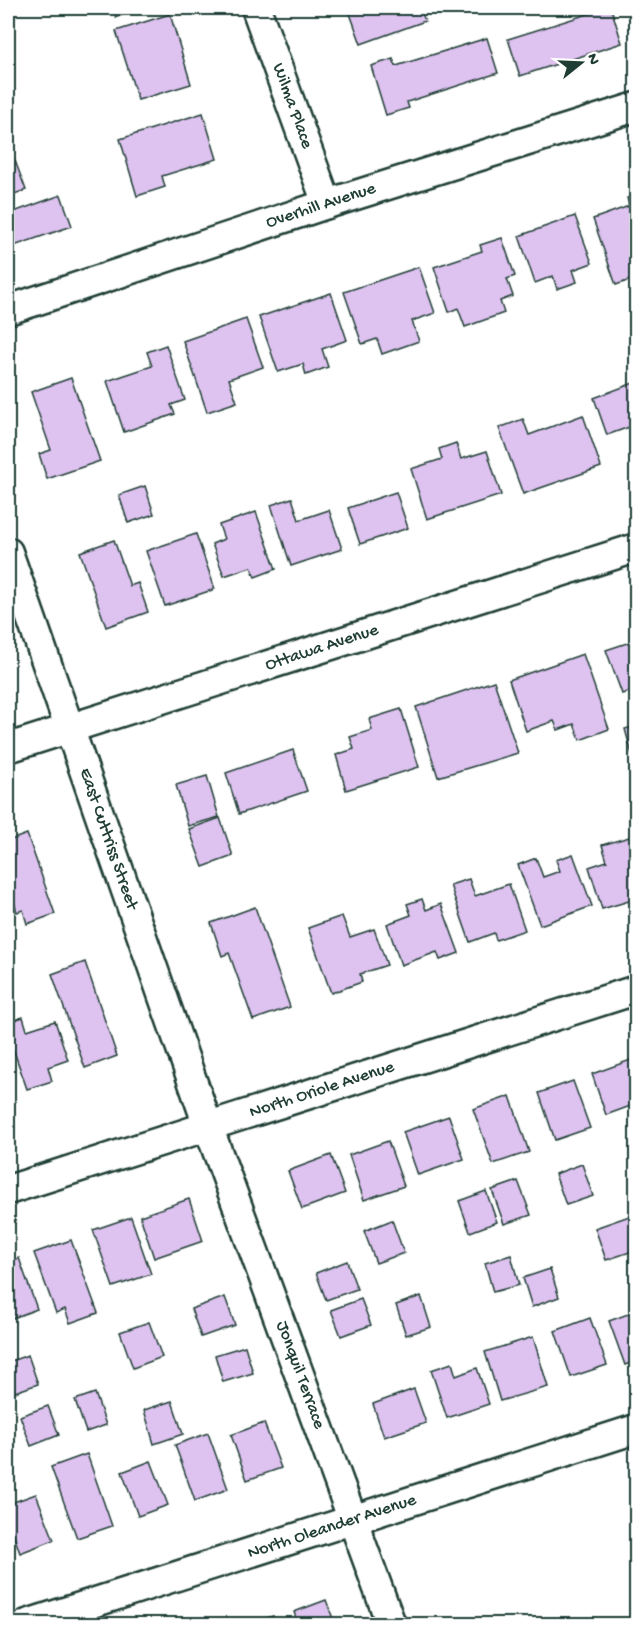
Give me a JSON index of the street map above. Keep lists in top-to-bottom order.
{
  "streets": {
    "street": [
      "Wilma Place",
      "Overhill Avenue",
      "Ottawa Avenue",
      "East Cuttriss Street",
      "North Oriole Avenue",
      "Jonquil Terrace",
      "North Oleander Avenue"
    ]
  },
  "crossings": [
    ["Wilma Place", "Overhill Avenue"],
    ["Ottawa Avenue", "East Cuttriss Street"],
    ["East Cuttriss Street", "North Oriole Avenue"],
    ["East Cuttriss Street", "Jonquil Terrace"],
    ["North Oriole Avenue", "Jonquil Terrace"],
    ["Jonquil Terrace", "North Oleander Avenue"]
  ],
  "north": "right"
}
